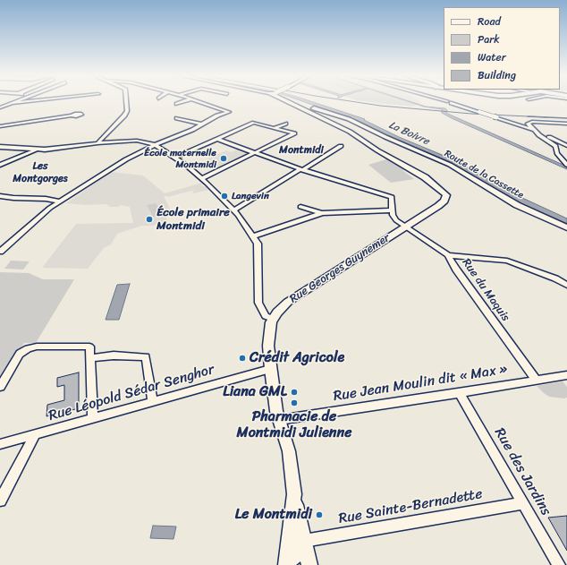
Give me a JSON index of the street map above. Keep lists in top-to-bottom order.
{
  "streets": {
    "street": [
      "Route de la Cassette",
      "Rue Georges Guynemer",
      "Rue du Maquis",
      "Rue Jean Moulin dit « Max »",
      "Rue Léopold Sédar Senghor",
      "Rue des Jardins",
      "Rue Sainte-Bernadette"
    ]
  },
  "crossings": [
    ["Route de la Cassette", "Rue Georges Guynemer"],
    ["Rue Georges Guynemer", "Rue du Maquis"],
    ["Rue du Maquis", "Rue Jean Moulin dit « Max »"],
    ["Rue Jean Moulin dit « Max »", "Rue des Jardins"],
    ["Rue des Jardins", "Rue Sainte-Bernadette"]
  ],
  "districts": ["Montmidi", "Les Montgorges"],
  "water": ["La Boivre"],
  "places": [
    "École maternelle Montmidi",
    "Langevin",
    "École primaire Montmidi",
    "Crédit Agricole",
    "Liana GML",
    "Pharmacie de Montmidi Julienne",
    "Le Montmidi"
  ],
  "legend": [
    "Road",
    "Park",
    "Water",
    "Building"
  ]
}
